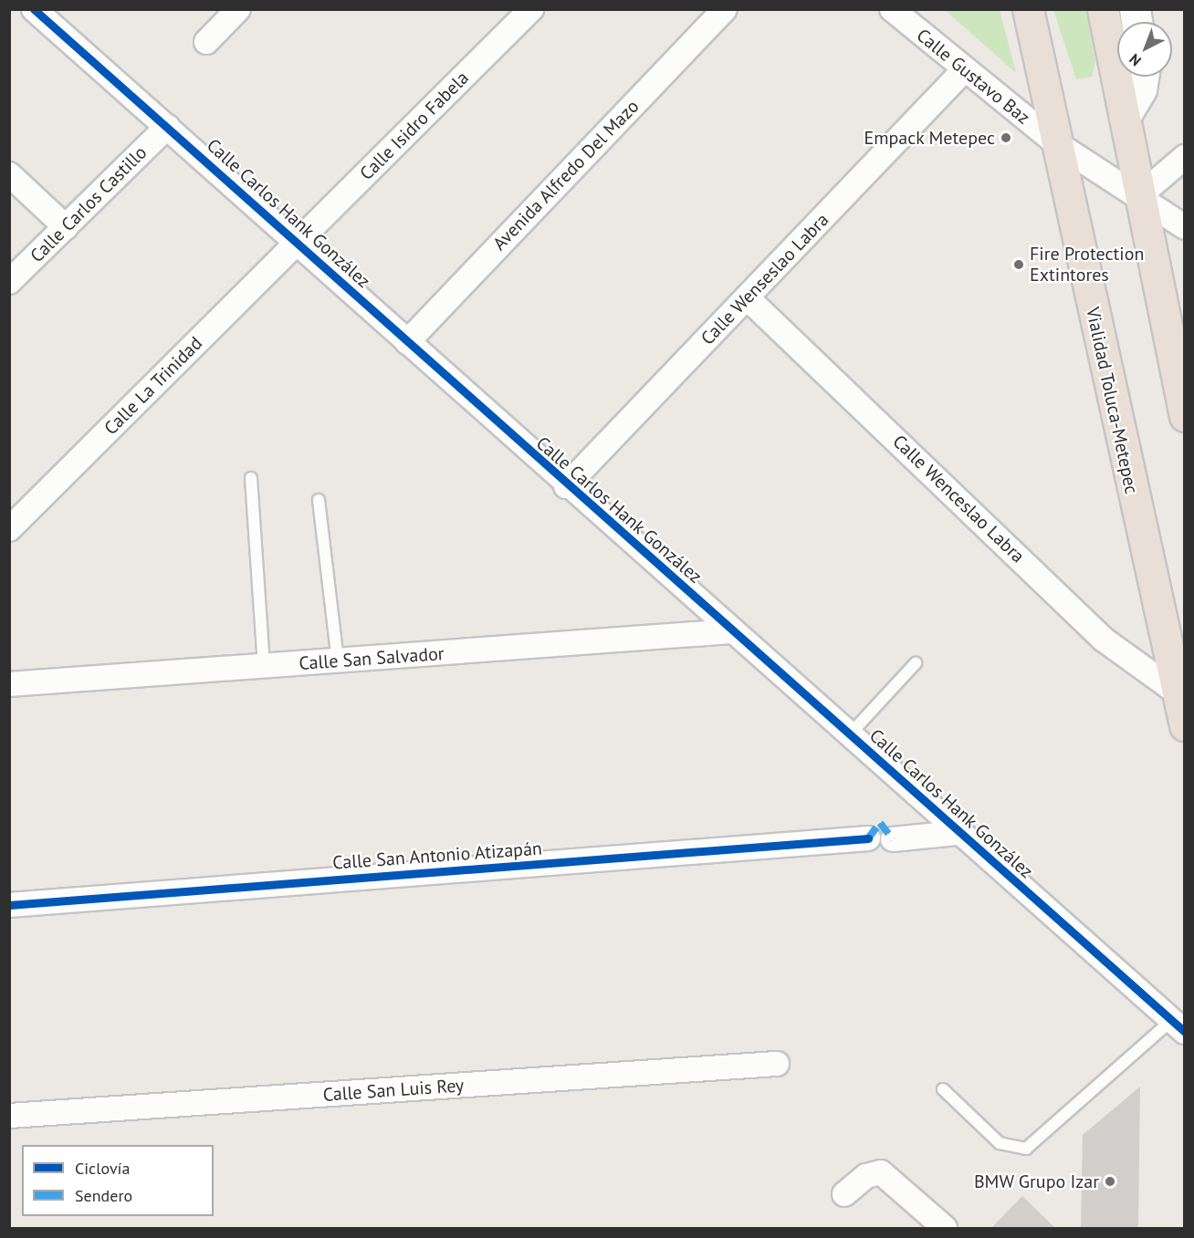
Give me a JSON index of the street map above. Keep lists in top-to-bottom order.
{
  "streets": {
    "highway": ["Vialidad Toluca-Metepec"],
    "street": [
      "Calle Gustavo Baz",
      "Calle Isidro Fabela",
      "Avenida Alfredo Del Mazo",
      "Calle Carlos Castillo",
      "Calle Carlos Hank González",
      "Calle Wenseslao Labra",
      "Calle La Trinidad",
      "Calle Wenceslao Labra",
      "Calle San Salvador",
      "Calle San Antonio Atizapán",
      "Calle San Luis Rey"
    ]
  },
  "crossings": [
    ["Calle Gustavo Baz", "Calle Wenseslao Labra"],
    ["Calle Gustavo Baz", "Vialidad Toluca-Metepec"],
    ["Calle Isidro Fabela", "Calle Carlos Hank González"],
    ["Calle Isidro Fabela", "Calle La Trinidad"],
    ["Avenida Alfredo Del Mazo", "Calle Carlos Hank González"],
    ["Calle Carlos Castillo", "Calle Carlos Hank González"],
    ["Calle Carlos Hank González", "Calle Wenseslao Labra"],
    ["Calle Carlos Hank González", "Calle La Trinidad"],
    ["Calle Carlos Hank González", "Calle San Salvador"],
    ["Calle Wenseslao Labra", "Calle Wenceslao Labra"],
    ["Vialidad Toluca-Metepec", "Calle Wenceslao Labra"]
  ],
  "places": ["Empack Metepec", "Fire Protection Extintores", "BMW Grupo Izar"],
  "legend": ["Ciclovía", "Sendero"],
  "north": "bottom left"
}
